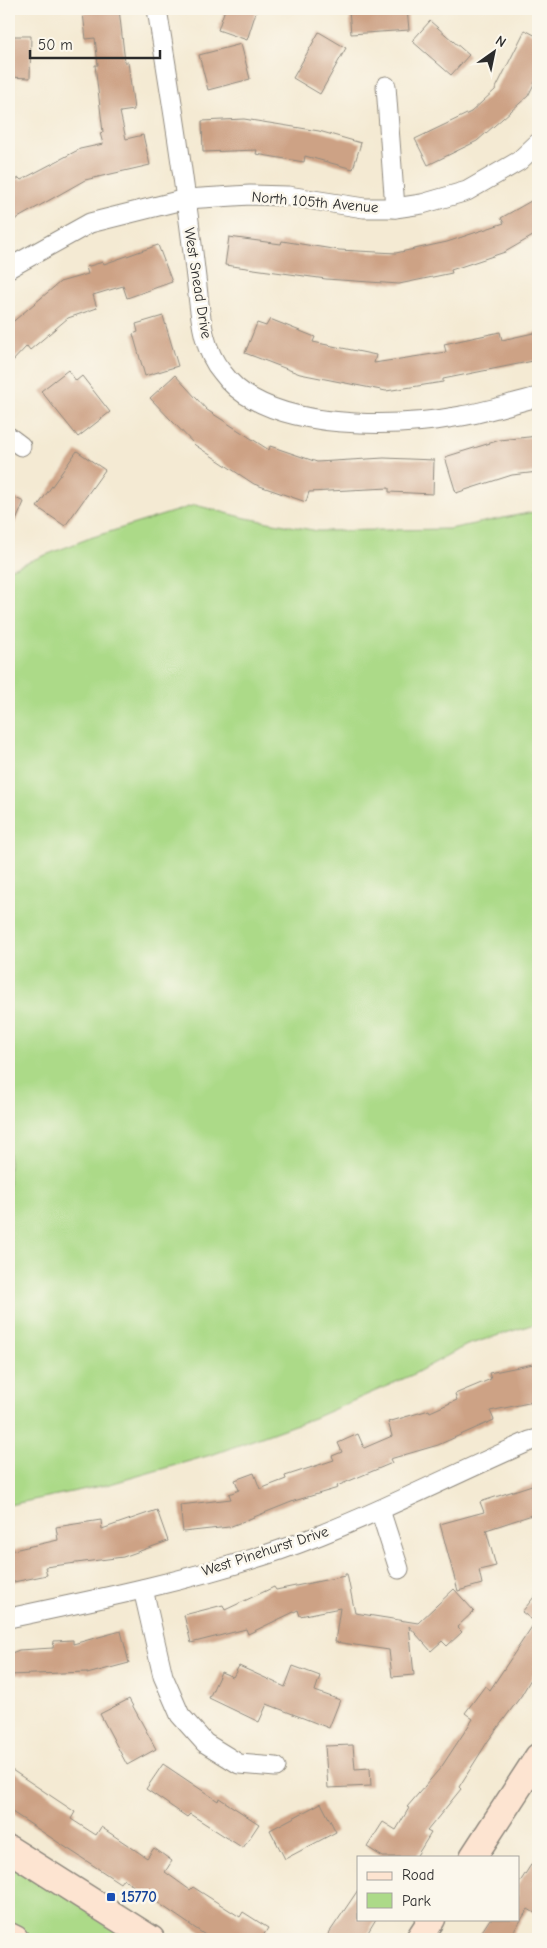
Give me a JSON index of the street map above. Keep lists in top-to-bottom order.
{
  "streets": {
    "street": ["North 105th Avenue", "West Snead Drive", "West Pinehurst Drive"]
  },
  "crossings": [
    ["North 105th Avenue", "West Snead Drive"]
  ],
  "places": {
    "transit": ["15770"]
  },
  "legend": ["Road", "Park"],
  "scale_bar": "50 m",
  "north": "top right"
}
